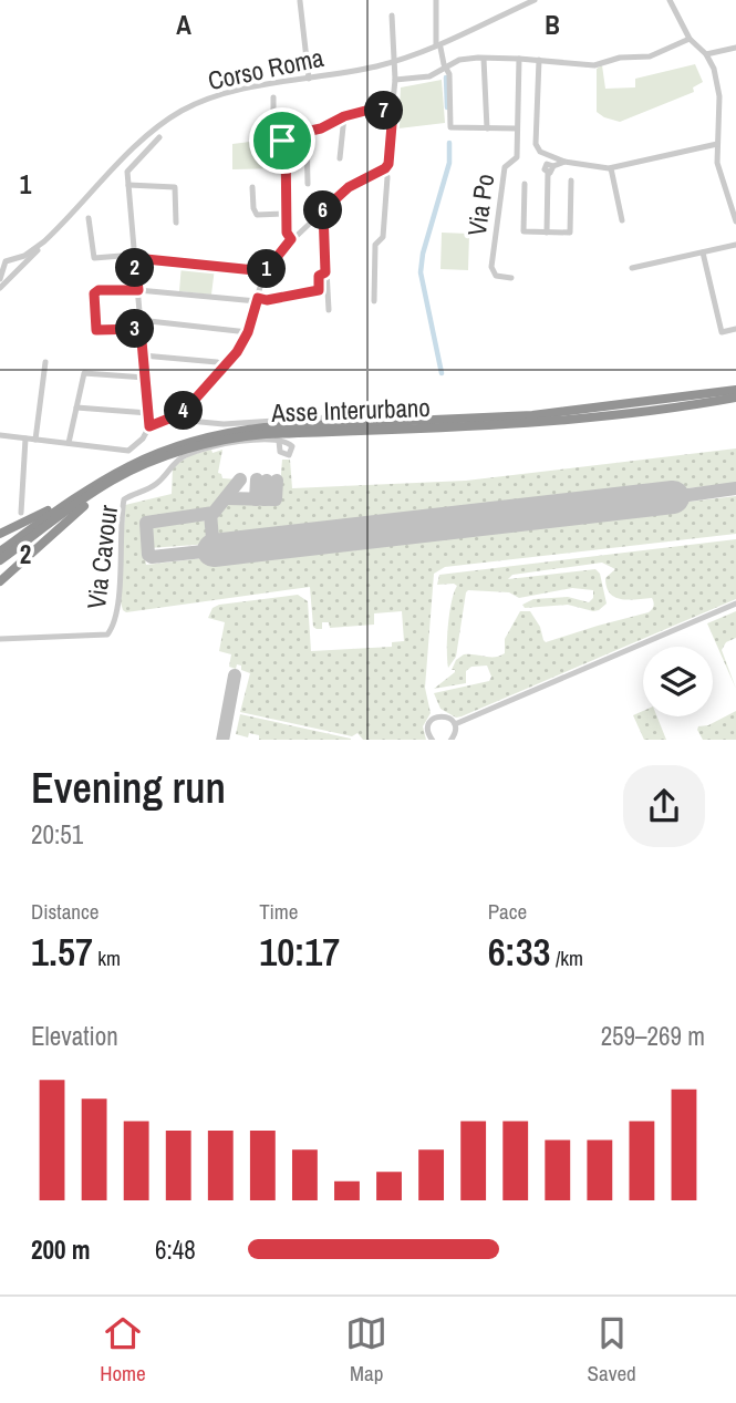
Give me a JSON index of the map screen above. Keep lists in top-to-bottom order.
{
  "streets": {
    "highway": ["Asse Interurbano"],
    "street": ["Corso Roma", "Via Po", "Via Cavour"]
  },
  "page": {
    "pins": [
      "7",
      "6",
      "2",
      "1",
      "3",
      "4"
    ],
    "heading": ["Evening run", "20:51"],
    "stats": [
      ["Distance", "1.57 km"],
      ["Time", "10:17"],
      ["Pace", "6:33 /km"]
    ],
    "chart": ["Elevation", "259–269 m"],
    "list": [
      {
        "name": "200 m",
        "note": "6:48"
      }
    ],
    "tabs": ["Home", "Map", "Saved"]
  },
  "grid": {
    "columns": ["A", "B"],
    "rows": ["1", "2"]
  }
}
